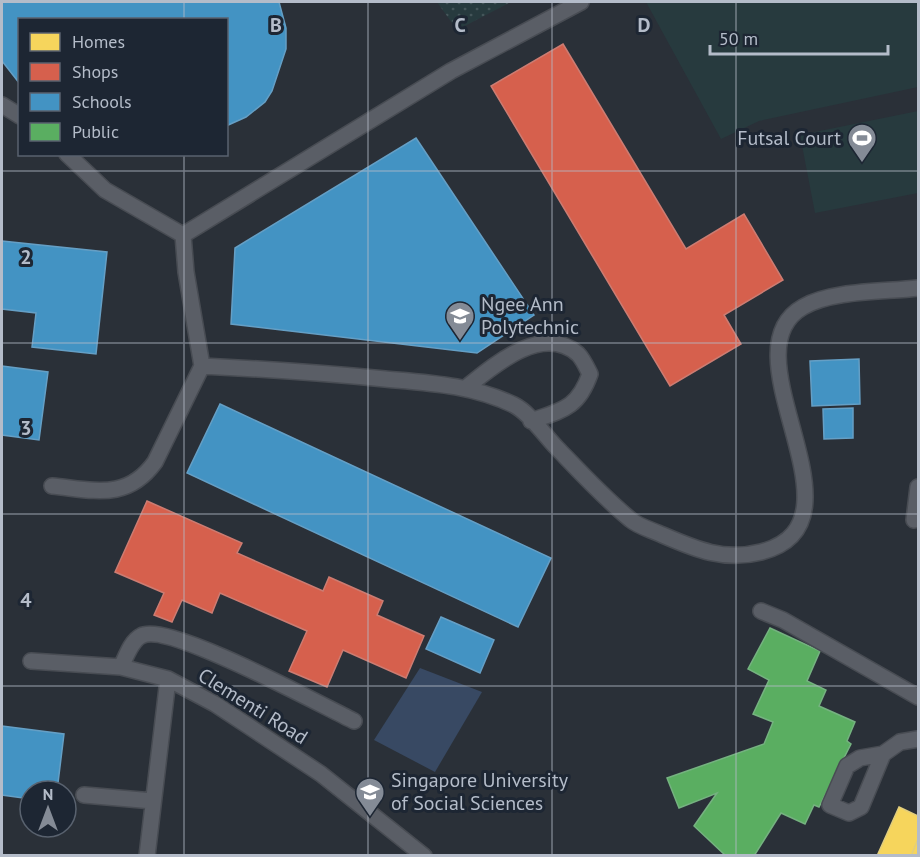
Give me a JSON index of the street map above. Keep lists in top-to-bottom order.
{
  "streets": {
    "lane": ["Clementi Road"]
  },
  "places": {
    "sports": ["Futsal Court"],
    "school or university": ["Ngee Ann Polytechnic", "Singapore University of Social Sciences"]
  },
  "legend": [
    "Homes",
    "Shops",
    "Schools",
    "Public"
  ],
  "scale_bar": "50 m",
  "north": "top",
  "grid": {
    "columns": ["B", "C", "D"],
    "rows": ["2", "3", "4"]
  }
}
